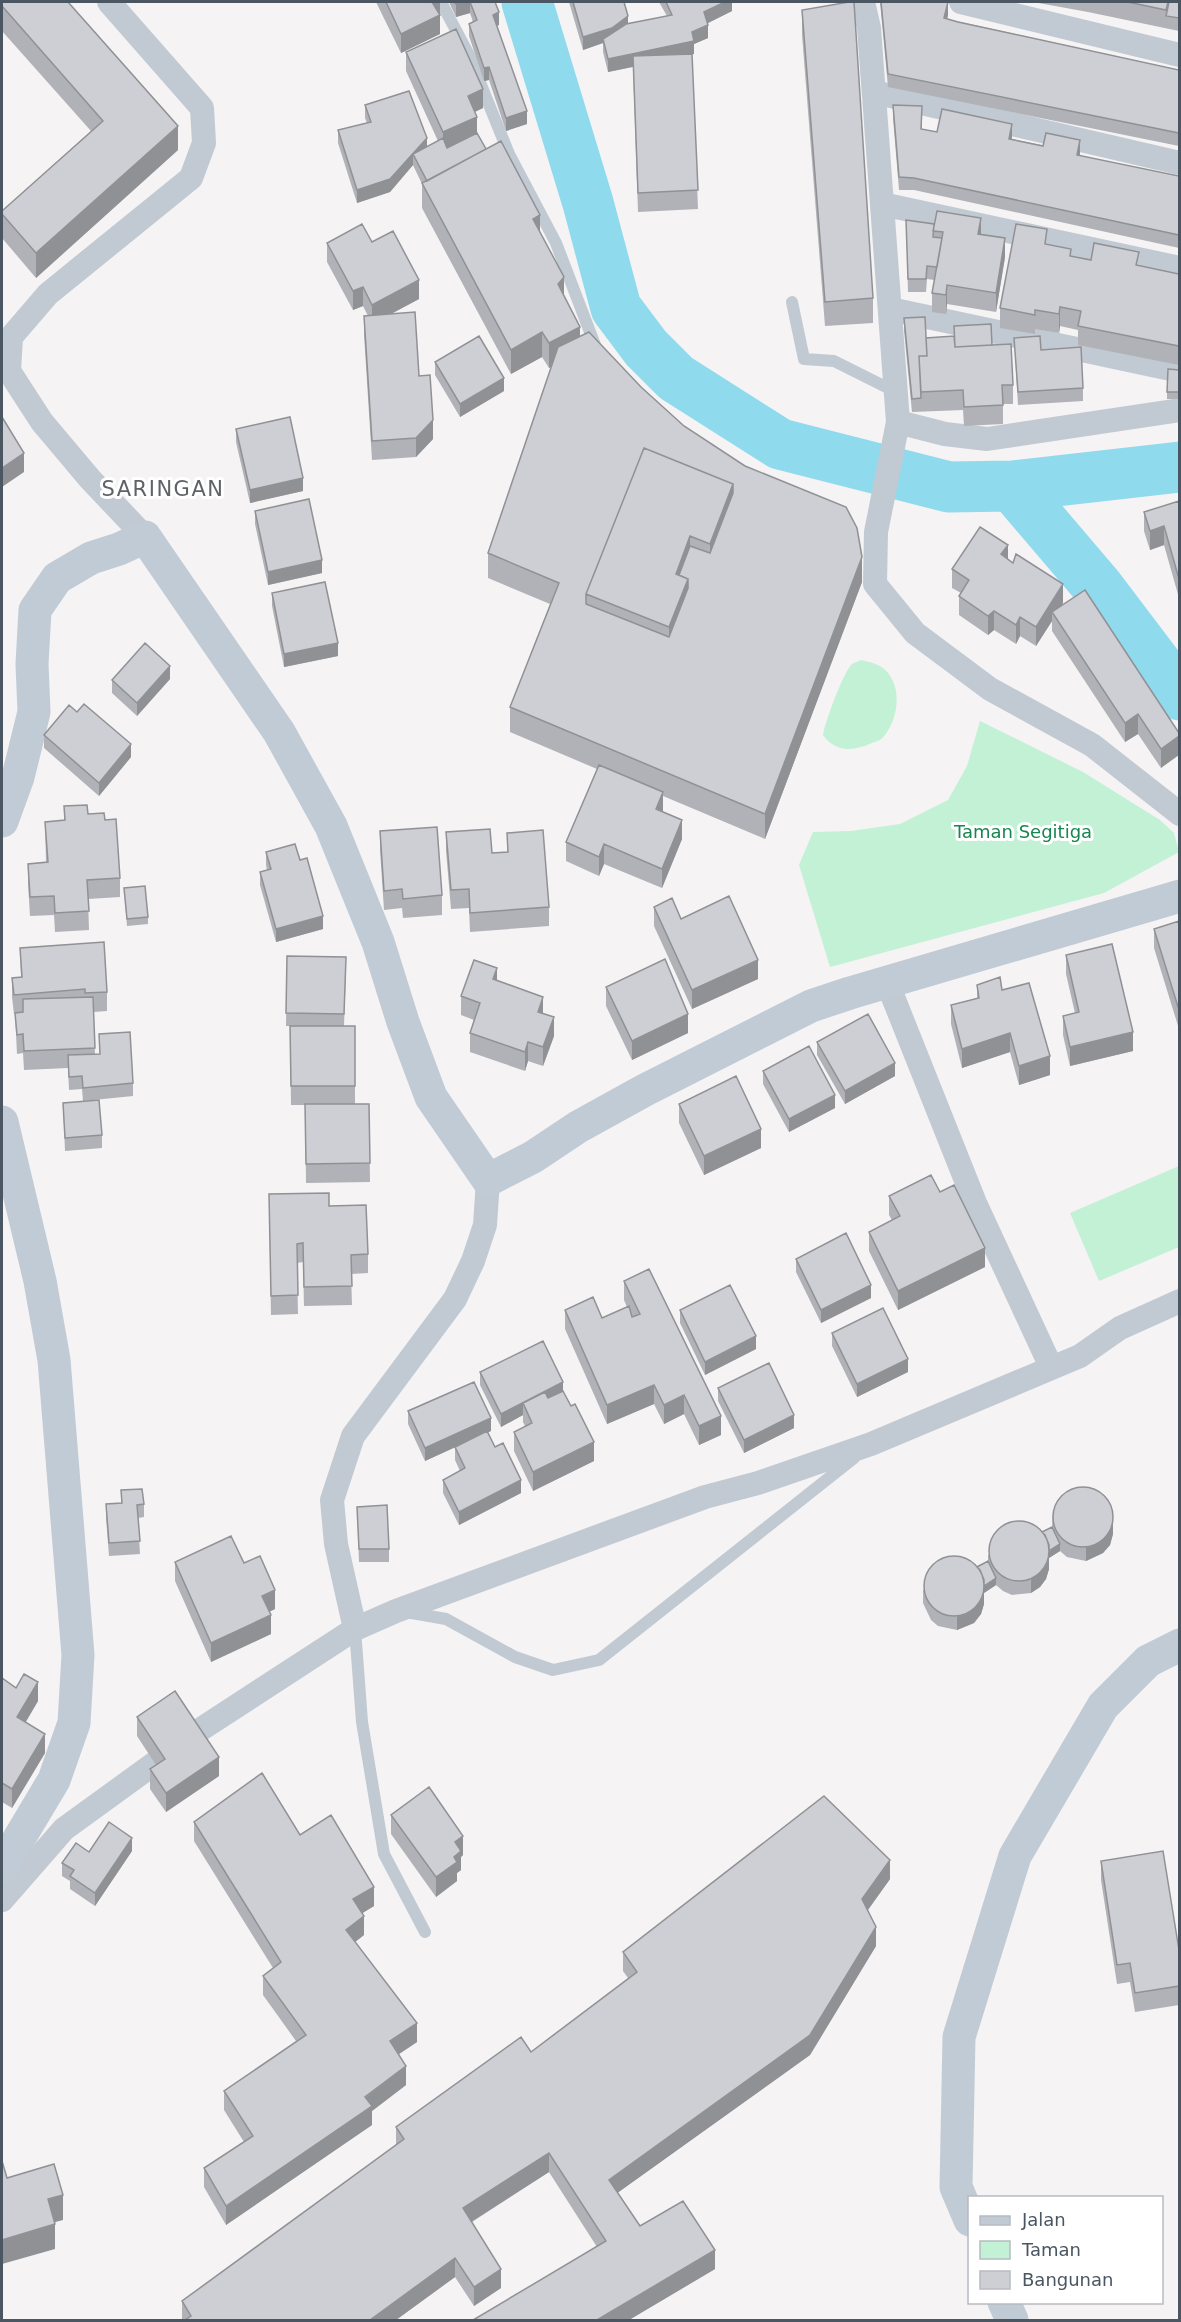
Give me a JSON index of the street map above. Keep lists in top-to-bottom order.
{
  "districts": ["SARINGAN"],
  "parks": ["Taman Segitiga"],
  "legend": ["Jalan", "Taman", "Bangunan"]
}
